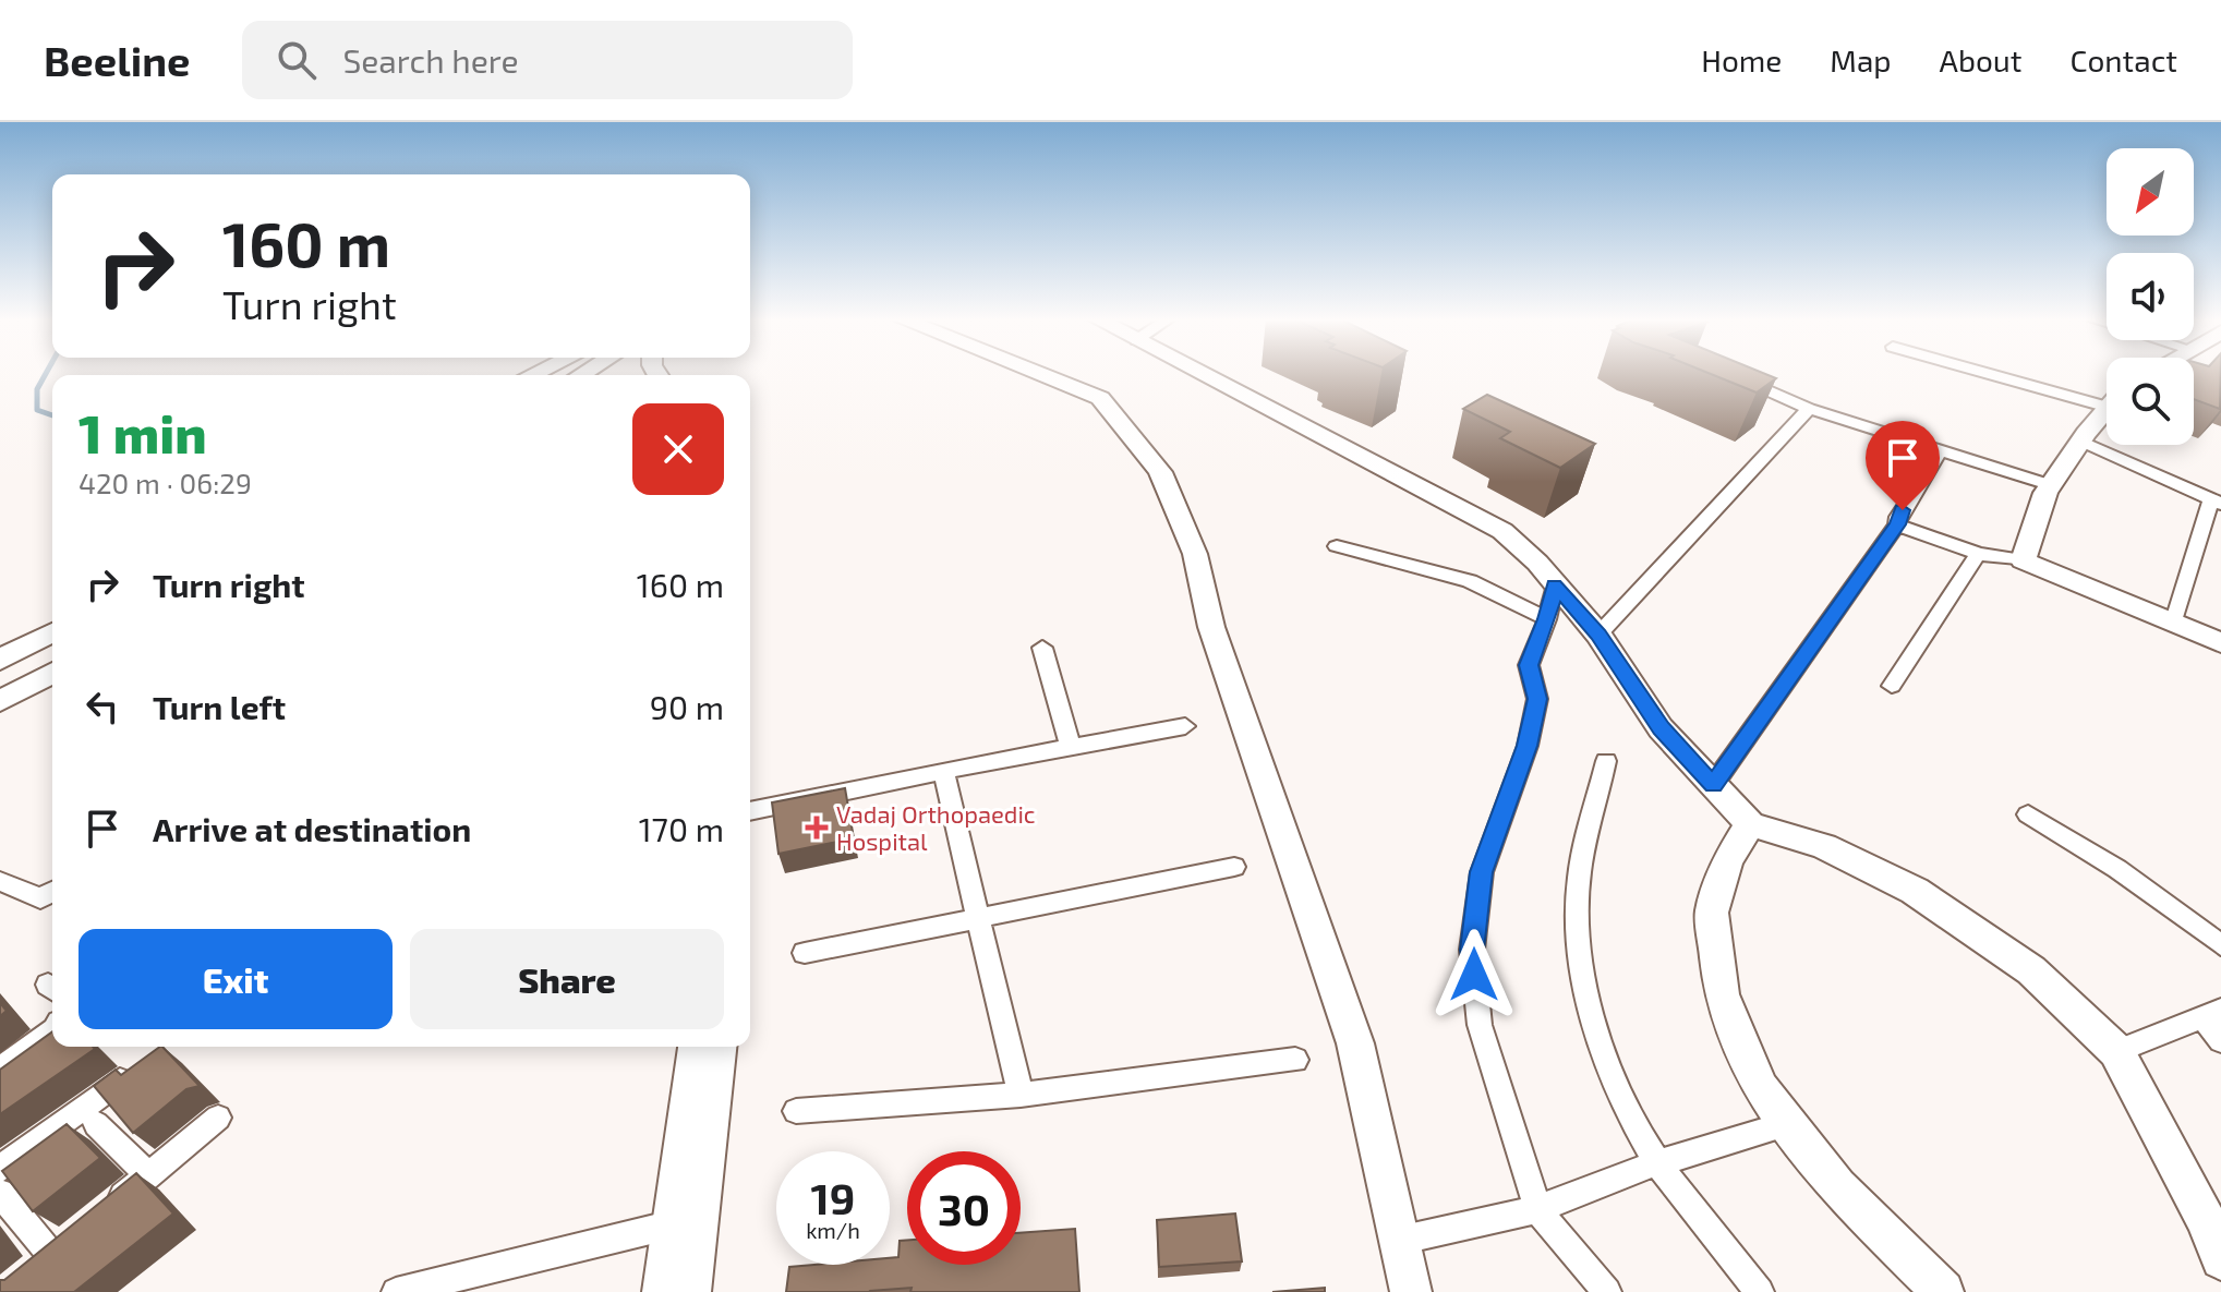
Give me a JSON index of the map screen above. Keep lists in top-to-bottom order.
{
  "places": {
    "health": ["Vadaj Orthopaedic Hospital"]
  },
  "north": "bottom left",
  "page": {
    "header": "Beeline",
    "search": "Search here",
    "nav": [
      "Home",
      "Map",
      "About",
      "Contact"
    ],
    "turn": ["160 m", "Turn right"],
    "heading": ["1 min", "420 m · 06:29"],
    "list": [
      {
        "name": "Turn right",
        "value": "160 m"
      },
      {
        "name": "Turn left",
        "value": "90 m"
      },
      {
        "name": "Arrive at destination",
        "value": "170 m"
      }
    ],
    "buttons": ["Exit", "Share"],
    "speed": "19 km/h",
    "limit": "30"
  }
}
